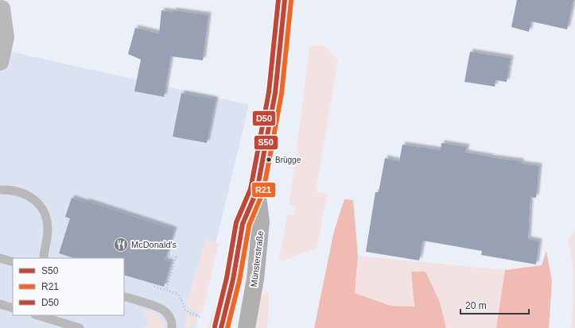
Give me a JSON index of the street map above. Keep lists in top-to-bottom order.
{
  "streets": {
    "main road": ["Münsterstraße"]
  },
  "places": {
    "other": ["Brügge"],
    "restaurant": ["McDonald's"]
  },
  "lines": ["transit line S50", "transit line D50", "transit line R21"],
  "legend": ["S50", "R21", "D50"],
  "scale_bar": "20 m"
}
